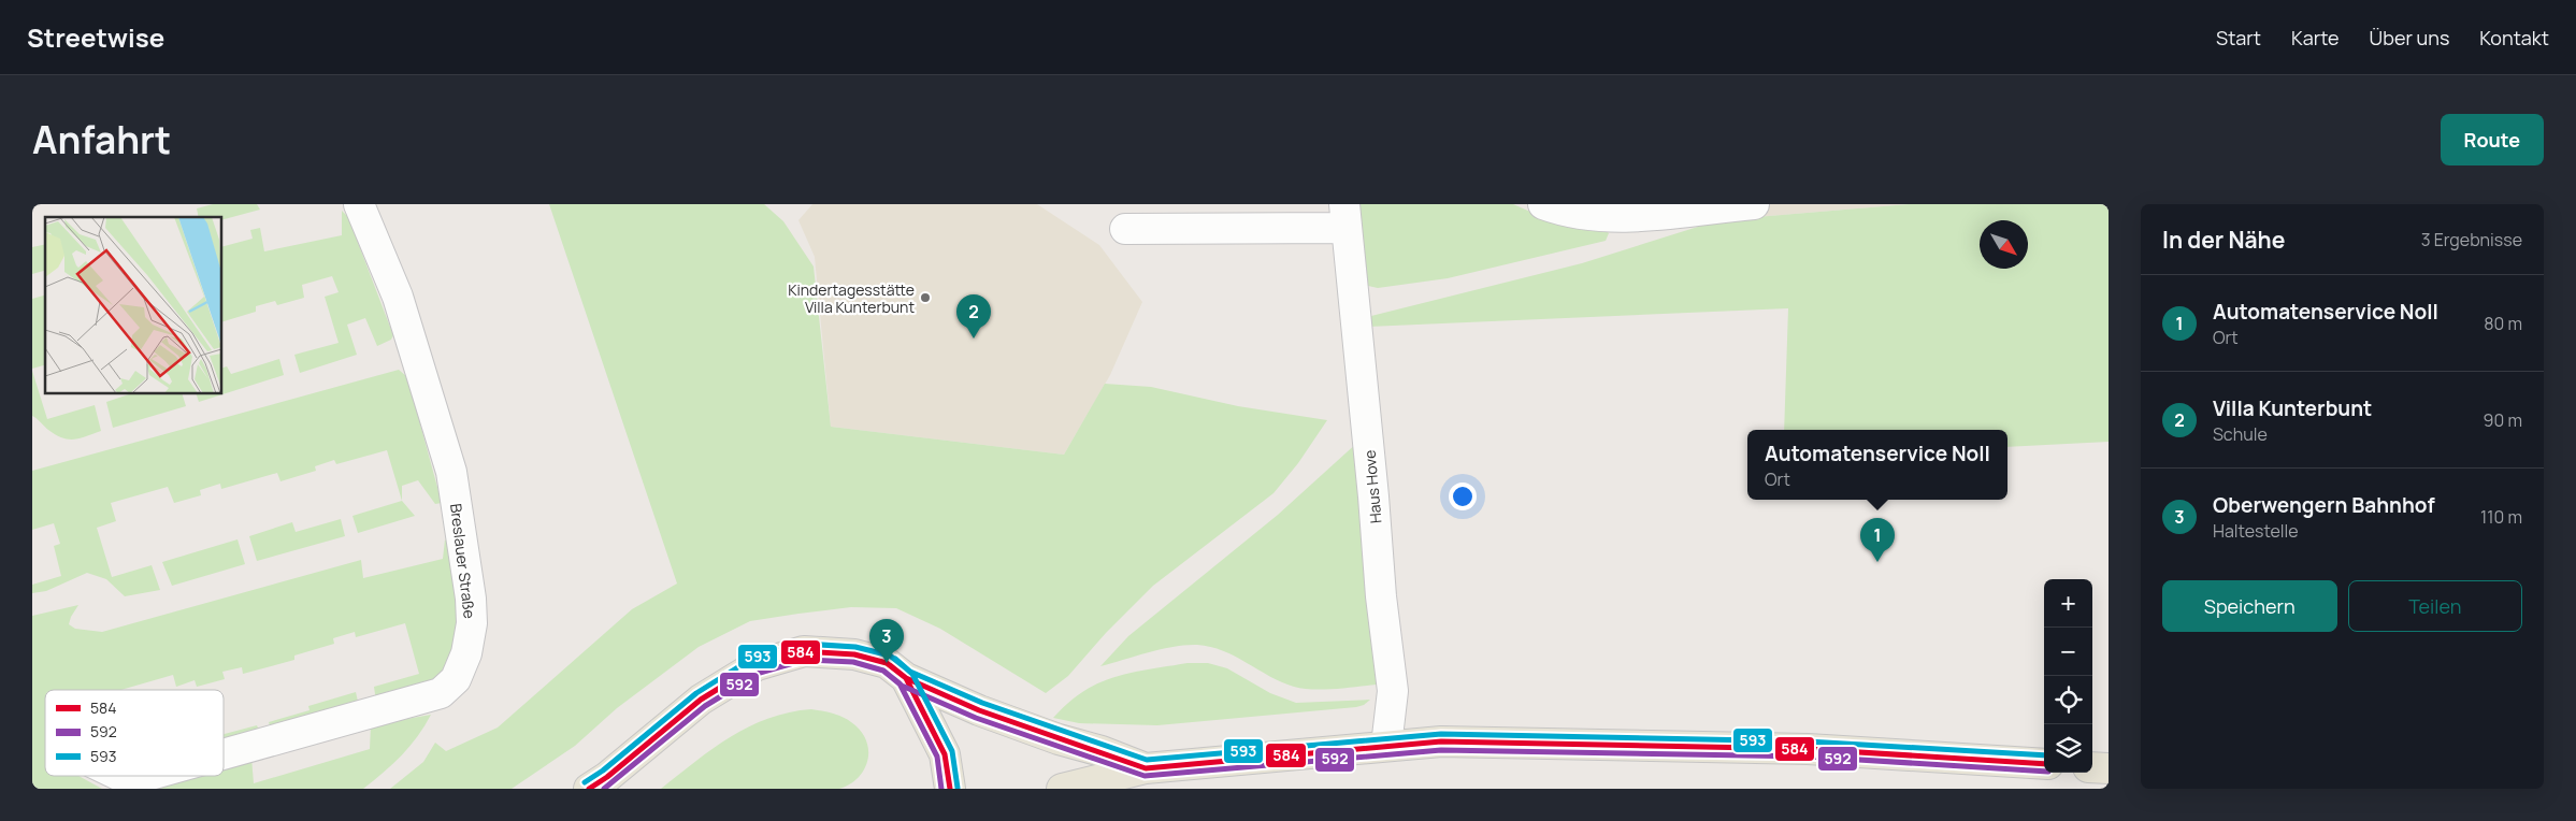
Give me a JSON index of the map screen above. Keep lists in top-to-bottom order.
{
  "streets": {
    "street": ["Haus Hove", "Breslauer Straße"]
  },
  "places": ["Kindertagesstätte Villa Kunterbunt"],
  "lines": ["transit line 593", "transit line 584", "transit line 592"],
  "legend": ["584", "592", "593"],
  "north": "bottom right",
  "page": {
    "header": "Streetwise",
    "nav": [
      "Start",
      "Karte",
      "Über uns",
      "Kontakt"
    ],
    "title": "Anfahrt",
    "buttons": [
      "Route",
      ["Speichern", "Teilen"]
    ],
    "heading": ["In der Nähe", "3 Ergebnisse"],
    "list": [
      {
        "mark": "1",
        "name": "Automatenservice Noll",
        "note": "Ort",
        "value": "80 m"
      },
      {
        "mark": "2",
        "name": "Villa Kunterbunt",
        "note": "Schule",
        "value": "90 m"
      },
      {
        "mark": "3",
        "name": "Oberwengern Bahnhof",
        "note": "Haltestelle",
        "value": "110 m"
      }
    ],
    "pins": ["2", "1", "3"],
    "popup": ["Automatenservice Noll", "Ort"],
    "map_buttons": ["+", "−"]
  }
}
